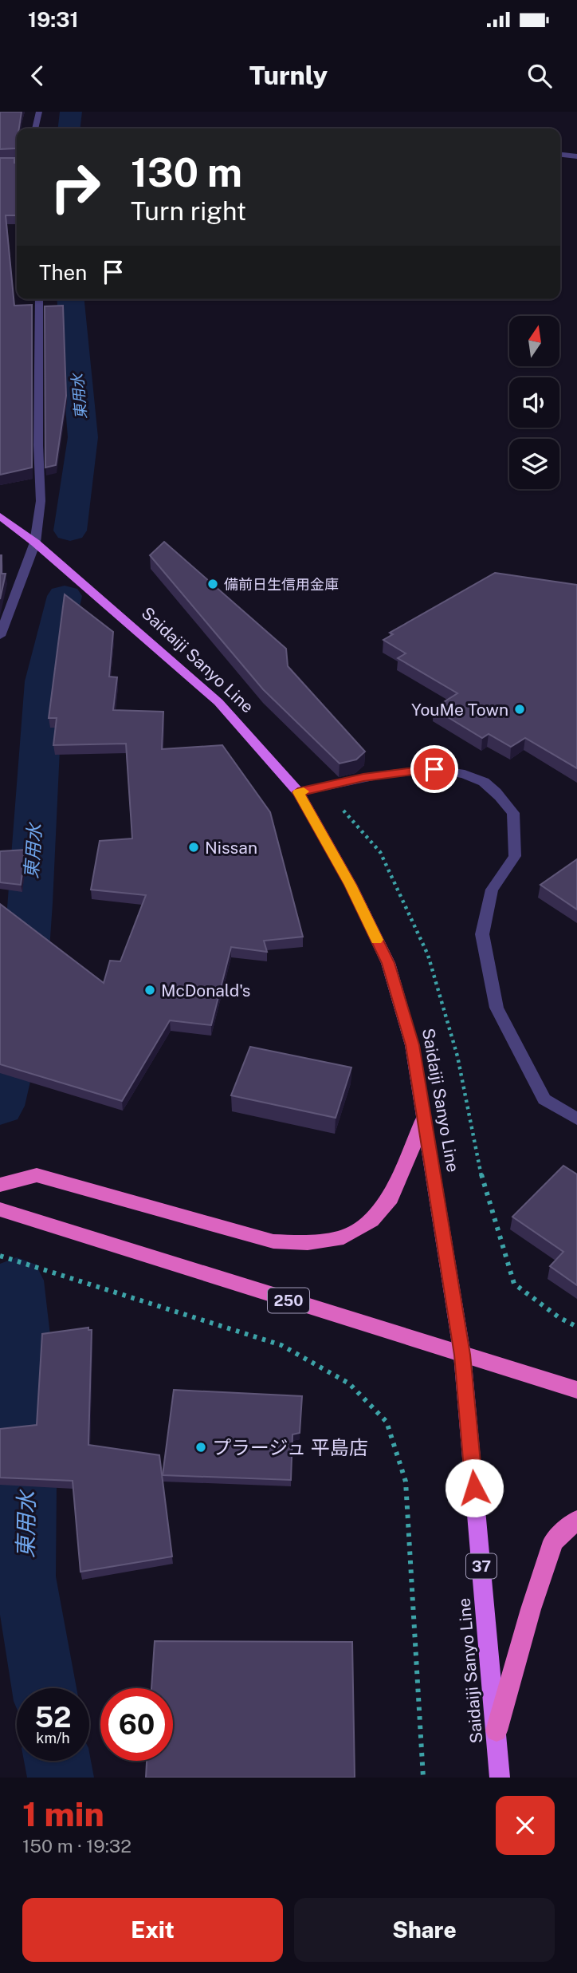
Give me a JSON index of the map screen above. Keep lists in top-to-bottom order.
{
  "streets": {
    "highway": ["250"],
    "main road": ["Saidaiji Sanyo Line", "37"]
  },
  "crossings": [
    ["Saidaiji Sanyo Line", "250"]
  ],
  "water": ["東用水"],
  "places": [
    "備前日生信用金庫",
    "YouMe Town",
    "Nissan",
    "McDonald's",
    "プラージュ 平島店"
  ],
  "north": "top",
  "page": {
    "status": "19:31",
    "header": "Turnly",
    "turn": ["130 m", "Turn right"],
    "then": "Then",
    "speed": "52 km/h",
    "limit": "60",
    "heading": ["1 min", "150 m · 19:32"],
    "buttons": ["Exit", "Share"]
  }
}
